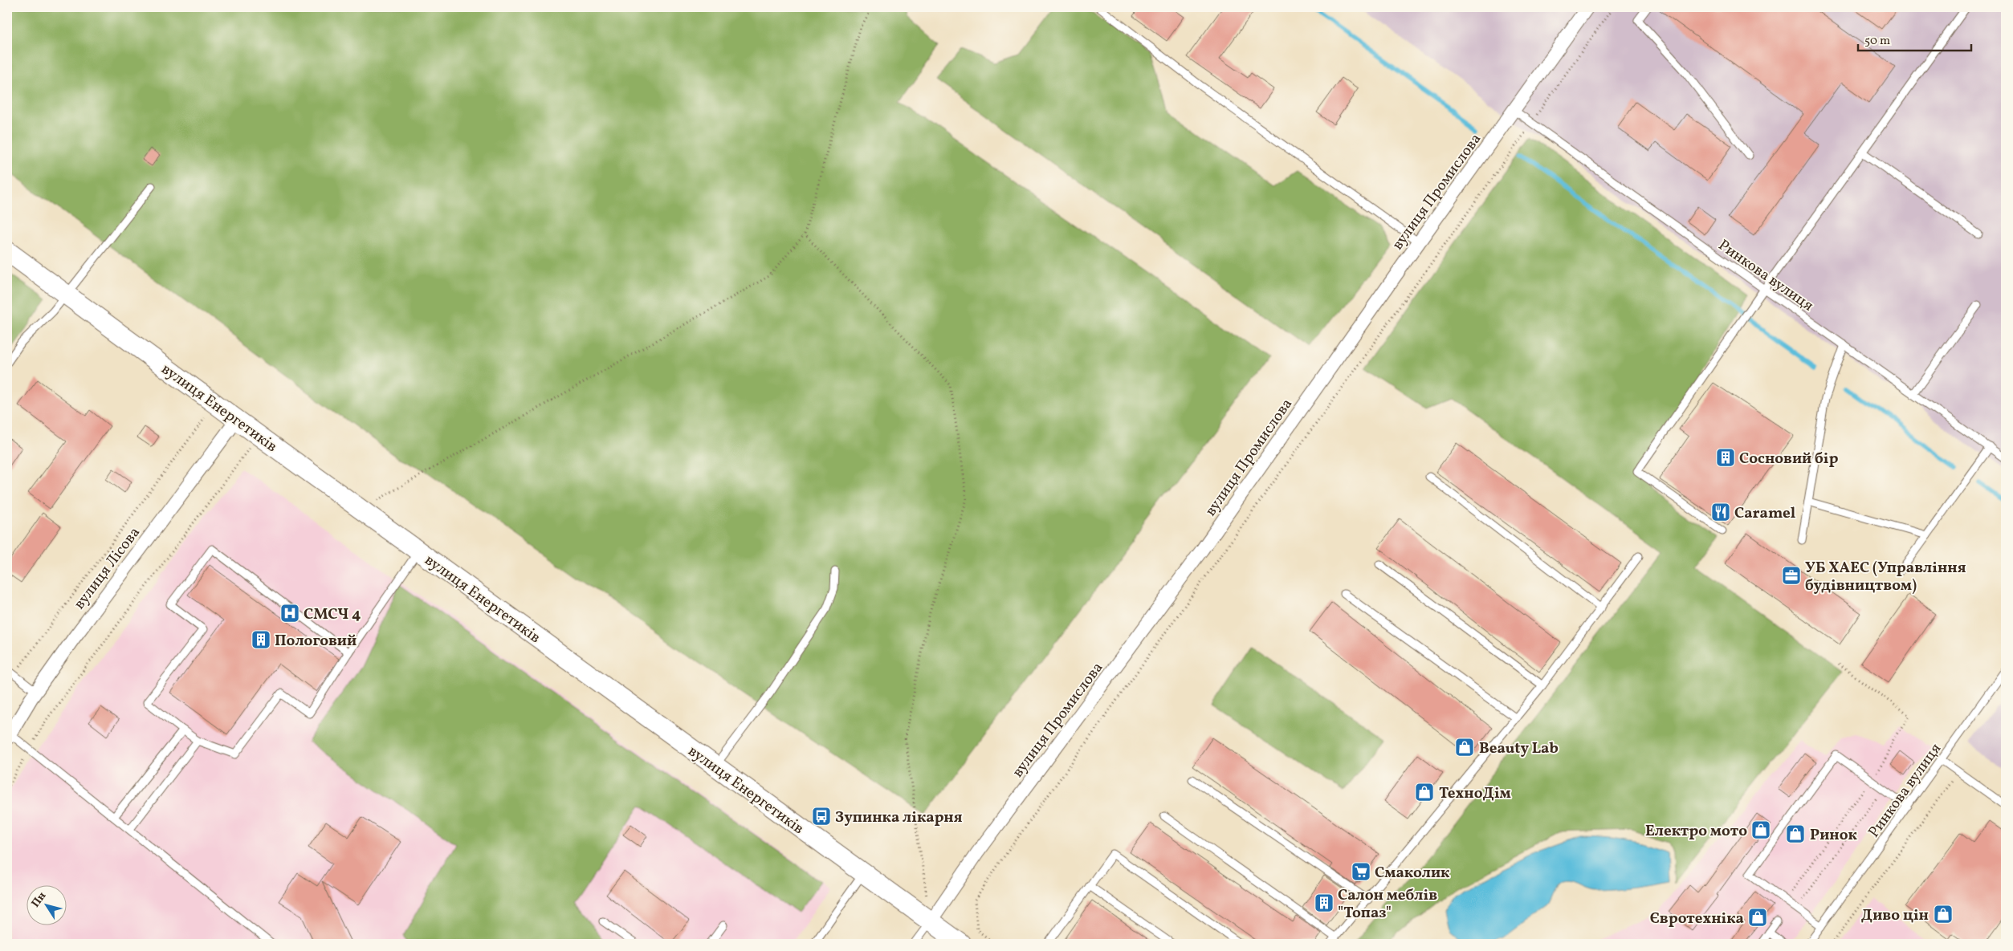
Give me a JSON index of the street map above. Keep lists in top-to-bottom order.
{
  "streets": {
    "main road": ["вулиця Енергетиків"],
    "street": ["вулиця Промислова", "вулиця Лісова"],
    "lane": ["Ринкова вулиця"]
  },
  "crossings": [
    ["вулиця Промислова", "Ринкова вулиця"],
    ["вулиця Промислова", "вулиця Енергетиків"],
    ["вулиця Енергетиків", "вулиця Лісова"]
  ],
  "places": {
    "building": ["Сосновий бір", "Пологовий", "Салон меблів \"Топаз\""],
    "restaurant": ["Caramel"],
    "office": ["УБ ХАЕС (Управління будівництвом)"],
    "hospital": ["СМСЧ 4"],
    "shop": [
      "Beauty Lab",
      "ТехноДім",
      "Електро мото",
      "Ринок",
      "Диво цін",
      "Євротехніка"
    ],
    "bus stop": ["Зупинка лікарня"],
    "supermarket": ["Смаколик"]
  },
  "scale_bar": "50 m",
  "north": "top left"
}
